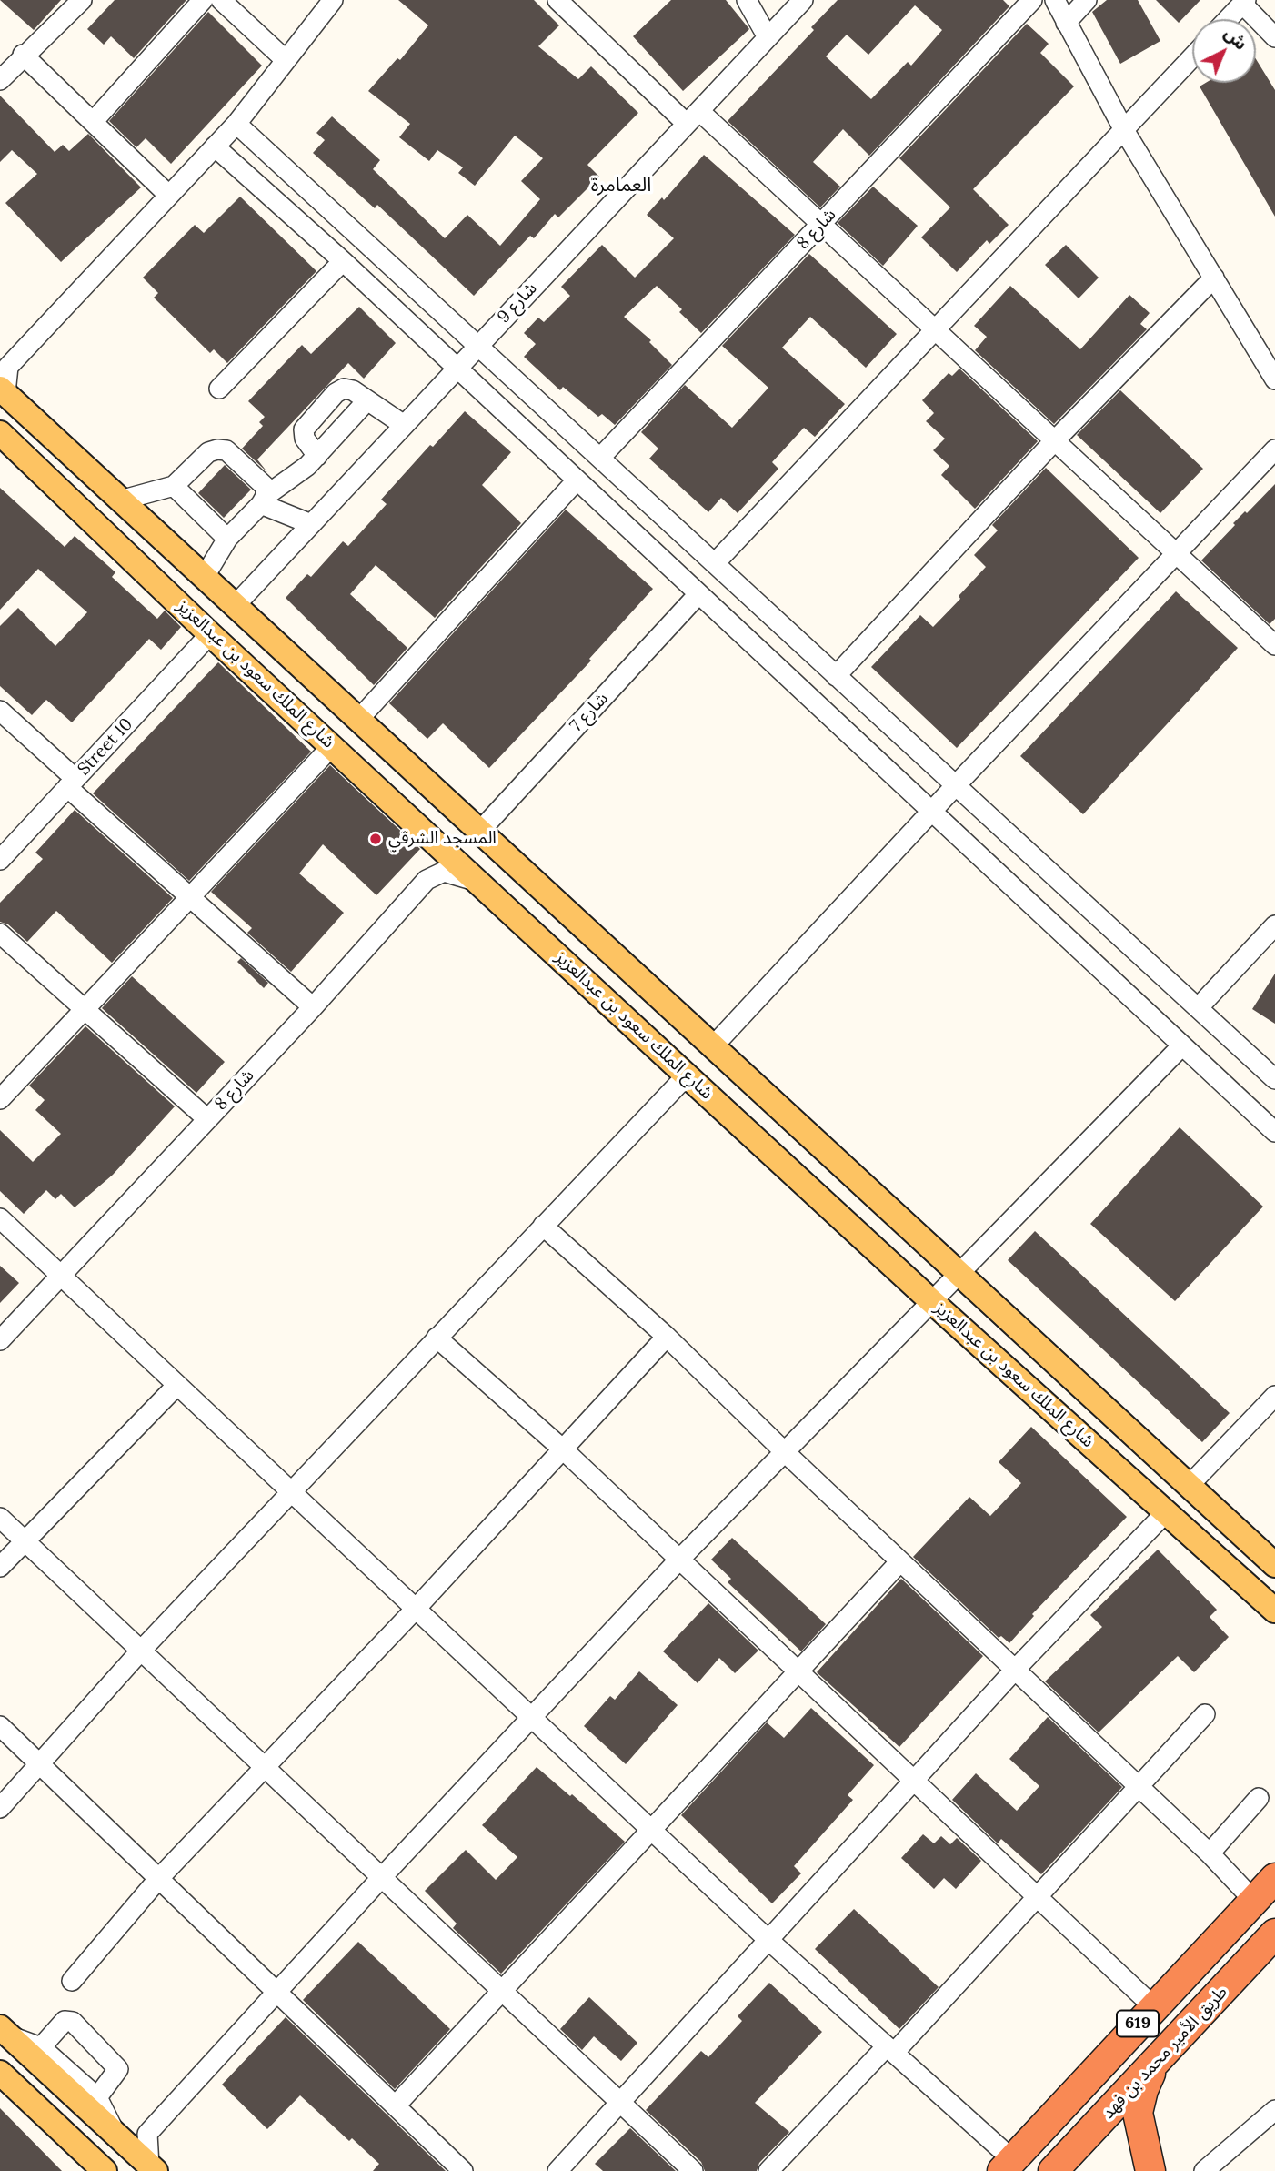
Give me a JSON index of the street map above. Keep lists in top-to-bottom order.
{
  "streets": {
    "highway": ["619", "طريق الأمير محمد بن فهد"],
    "main road": ["شارع الملك سعود بن عبدالعزيز"],
    "street": [
      "شارع 8",
      "شارع 9",
      "شارع 7",
      "Street 10"
    ]
  },
  "crossings": [
    ["شارع 8", "شارع الملك سعود بن عبدالعزيز"],
    ["شارع 9", "شارع الملك سعود بن عبدالعزيز"],
    ["شارع الملك سعود بن عبدالعزيز", "شارع 7"],
    ["شارع الملك سعود بن عبدالعزيز", "Street 10"]
  ],
  "districts": ["العمامرة"],
  "places": ["المسجد الشرقي"],
  "north": "top right"
}
